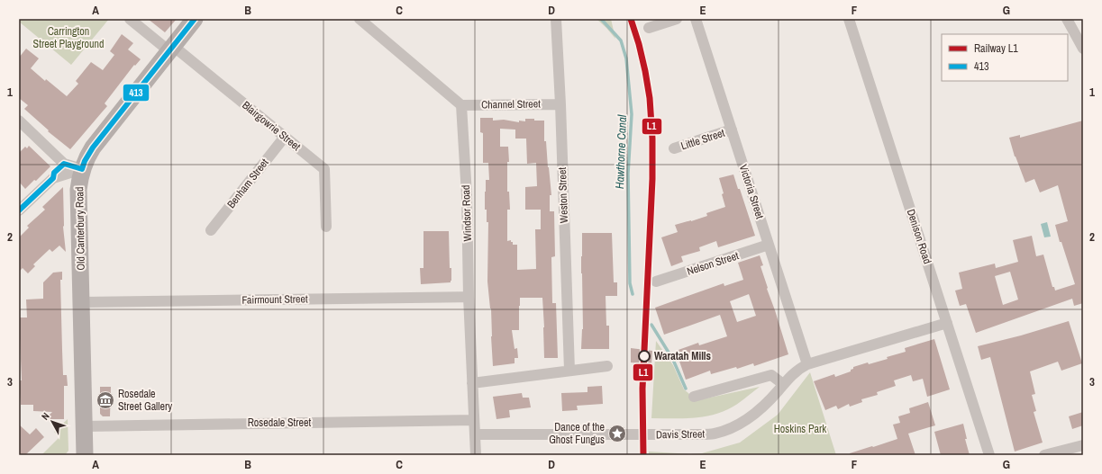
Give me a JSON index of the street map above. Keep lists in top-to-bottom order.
{
  "streets": {
    "main road": ["Old Canterbury Road"],
    "street": [
      "Channel Street",
      "Blairgowrie Street",
      "Little Street",
      "Benham Street",
      "Victoria Street",
      "Weston Street",
      "Windsor Road",
      "Denison Road",
      "Nelson Street",
      "Fairmount Street",
      "Rosedale Street",
      "Davis Street"
    ]
  },
  "crossings": [
    ["Channel Street", "Weston Street"],
    ["Channel Street", "Windsor Road"],
    ["Blairgowrie Street", "Benham Street"],
    ["Blairgowrie Street", "Old Canterbury Road"],
    ["Little Street", "Victoria Street"],
    ["Victoria Street", "Nelson Street"],
    ["Victoria Street", "Davis Street"],
    ["Windsor Road", "Fairmount Street"],
    ["Windsor Road", "Rosedale Street"],
    ["Windsor Road", "Davis Street"],
    ["Old Canterbury Road", "Fairmount Street"],
    ["Old Canterbury Road", "Rosedale Street"],
    ["Denison Road", "Davis Street"]
  ],
  "water": ["Hawthorne Canal"],
  "parks": ["Carrington Street Playground", "Hoskins Park"],
  "places": {
    "other": ["Waratah Mills"],
    "museum": ["Rosedale Street Gallery"],
    "place": ["Dance of the Ghost Fungus"]
  },
  "lines": ["rail line L1", "transit line 413"],
  "legend": ["Railway L1", "413"],
  "north": "top left",
  "grid": {
    "columns": [
      "A",
      "B",
      "C",
      "D",
      "E",
      "F",
      "G"
    ],
    "rows": ["1", "2", "3"]
  }
}
